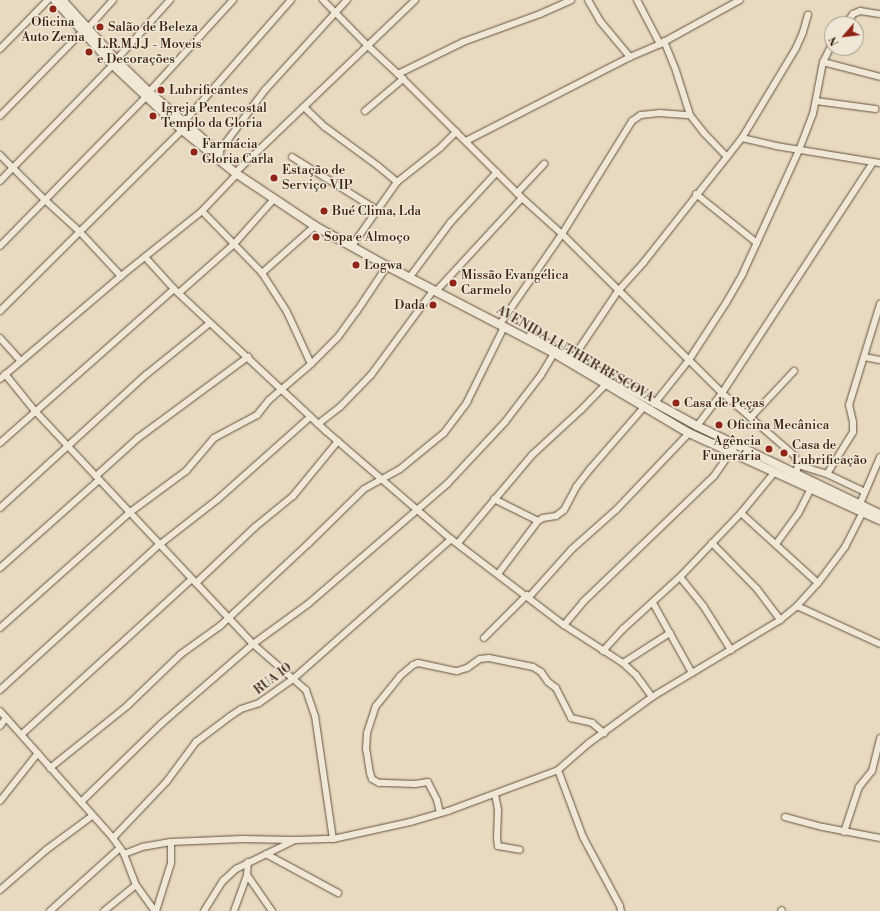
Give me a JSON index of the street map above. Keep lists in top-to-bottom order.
{
  "streets": {
    "main road": ["AVENIDA LUTHER RESCOVA"],
    "street": ["RUA 10"]
  },
  "places": [
    "Oficina Auto Zema",
    "Salão de Beleza",
    "L.R.M.J.J - Moveis e Decorações",
    "Lubrificantes",
    "Igreja Pentecostal Templo da Gloria",
    "Farmácia Gloria Carla",
    "Estação de Serviço VIP",
    "Bué Clima, Lda",
    "Sopa e Almoço",
    "Logwa",
    "Missão Evangélica Carmelo",
    "Dada",
    "Casa de Peças",
    "Oficina Mecânica",
    "Agência Funerária",
    "Casa de Lubrificação"
  ],
  "north": "bottom left"
}
